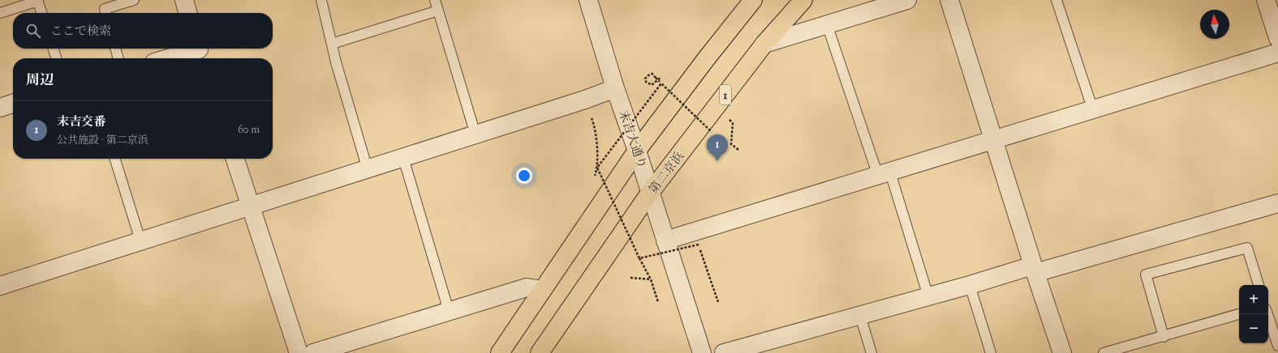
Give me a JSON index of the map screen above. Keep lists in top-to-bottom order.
{
  "streets": {
    "highway": ["1", "第二京浜"],
    "street": ["末吉大通り"]
  },
  "crossings": [
    ["末吉大通り", "第二京浜"]
  ],
  "north": "top",
  "page": {
    "search": "ここで検索",
    "heading": "周辺",
    "list": [
      {
        "mark": "1",
        "name": "末吉交番",
        "note": "公共施設 · 第二京浜",
        "value": "60 m"
      }
    ],
    "pins": "1",
    "map_buttons": ["+", "−"]
  }
}
